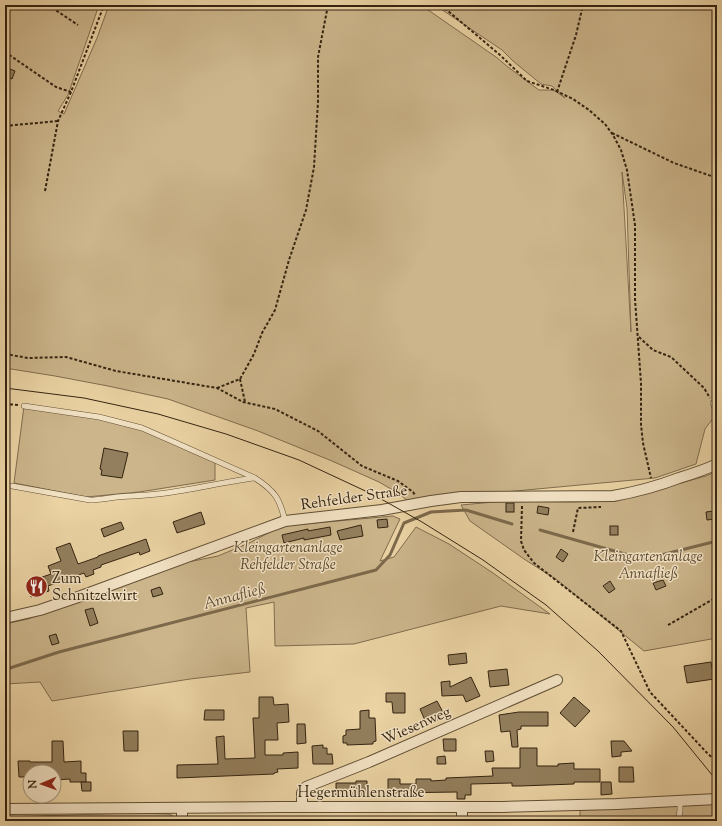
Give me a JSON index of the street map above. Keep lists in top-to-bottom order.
{
  "streets": {
    "street": ["Rehfelder Straße", "Wiesenweg", "Hegermühlenstraße"]
  },
  "crossings": [
    ["Wiesenweg", "Hegermühlenstraße"]
  ],
  "water": ["Annafließ"],
  "parks": ["Kleingartenanlage Rehfelder Straße", "Kleingartenanlage Annafließ"],
  "places": {
    "restaurant": ["Zum Schnitzelwirt"]
  },
  "north": "left"
}
